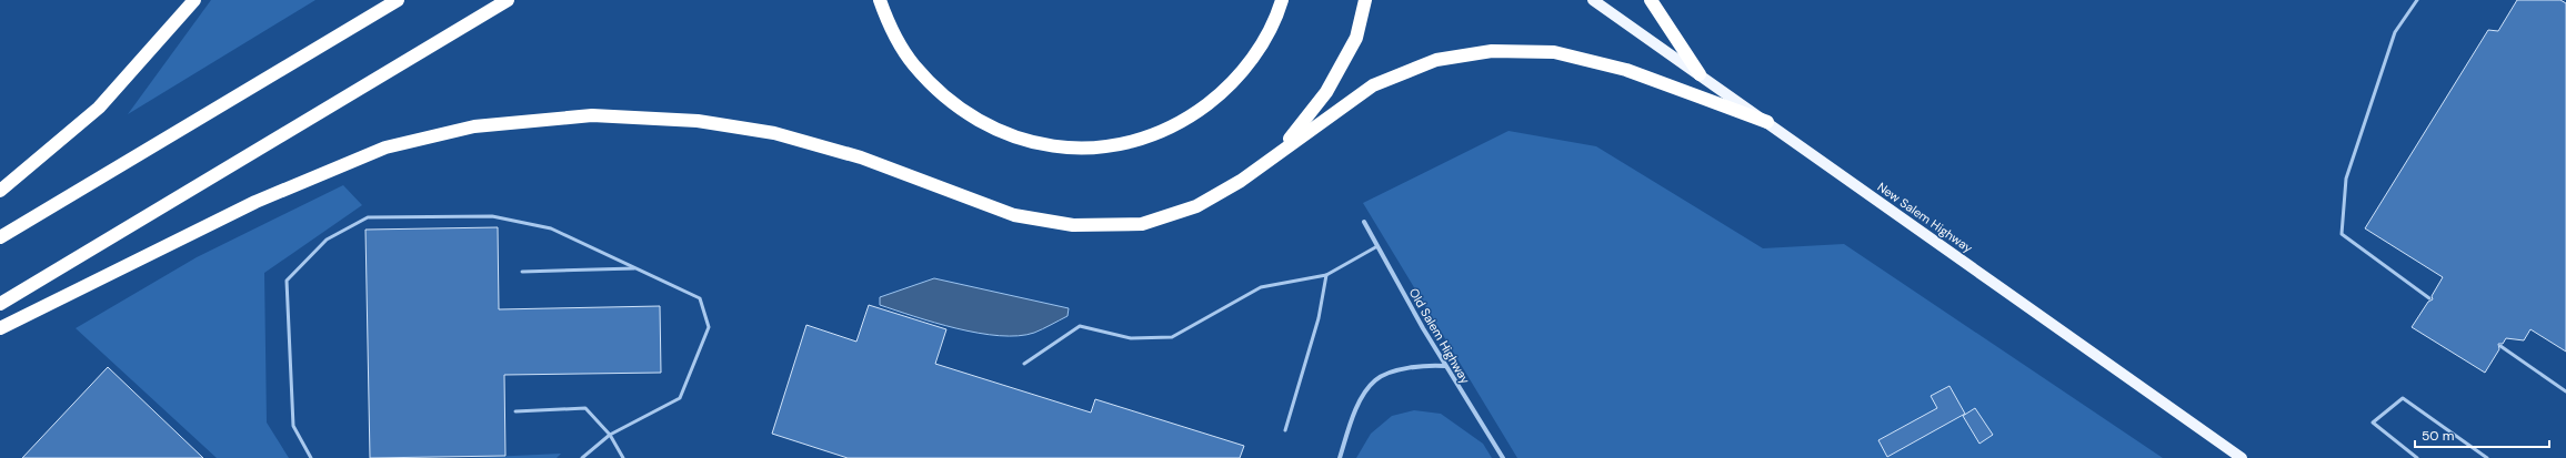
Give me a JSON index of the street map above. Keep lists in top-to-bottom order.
{
  "streets": {
    "main road": ["New Salem Highway"],
    "street": ["Old Salem Highway"]
  },
  "scale_bar": "50 m"
}
